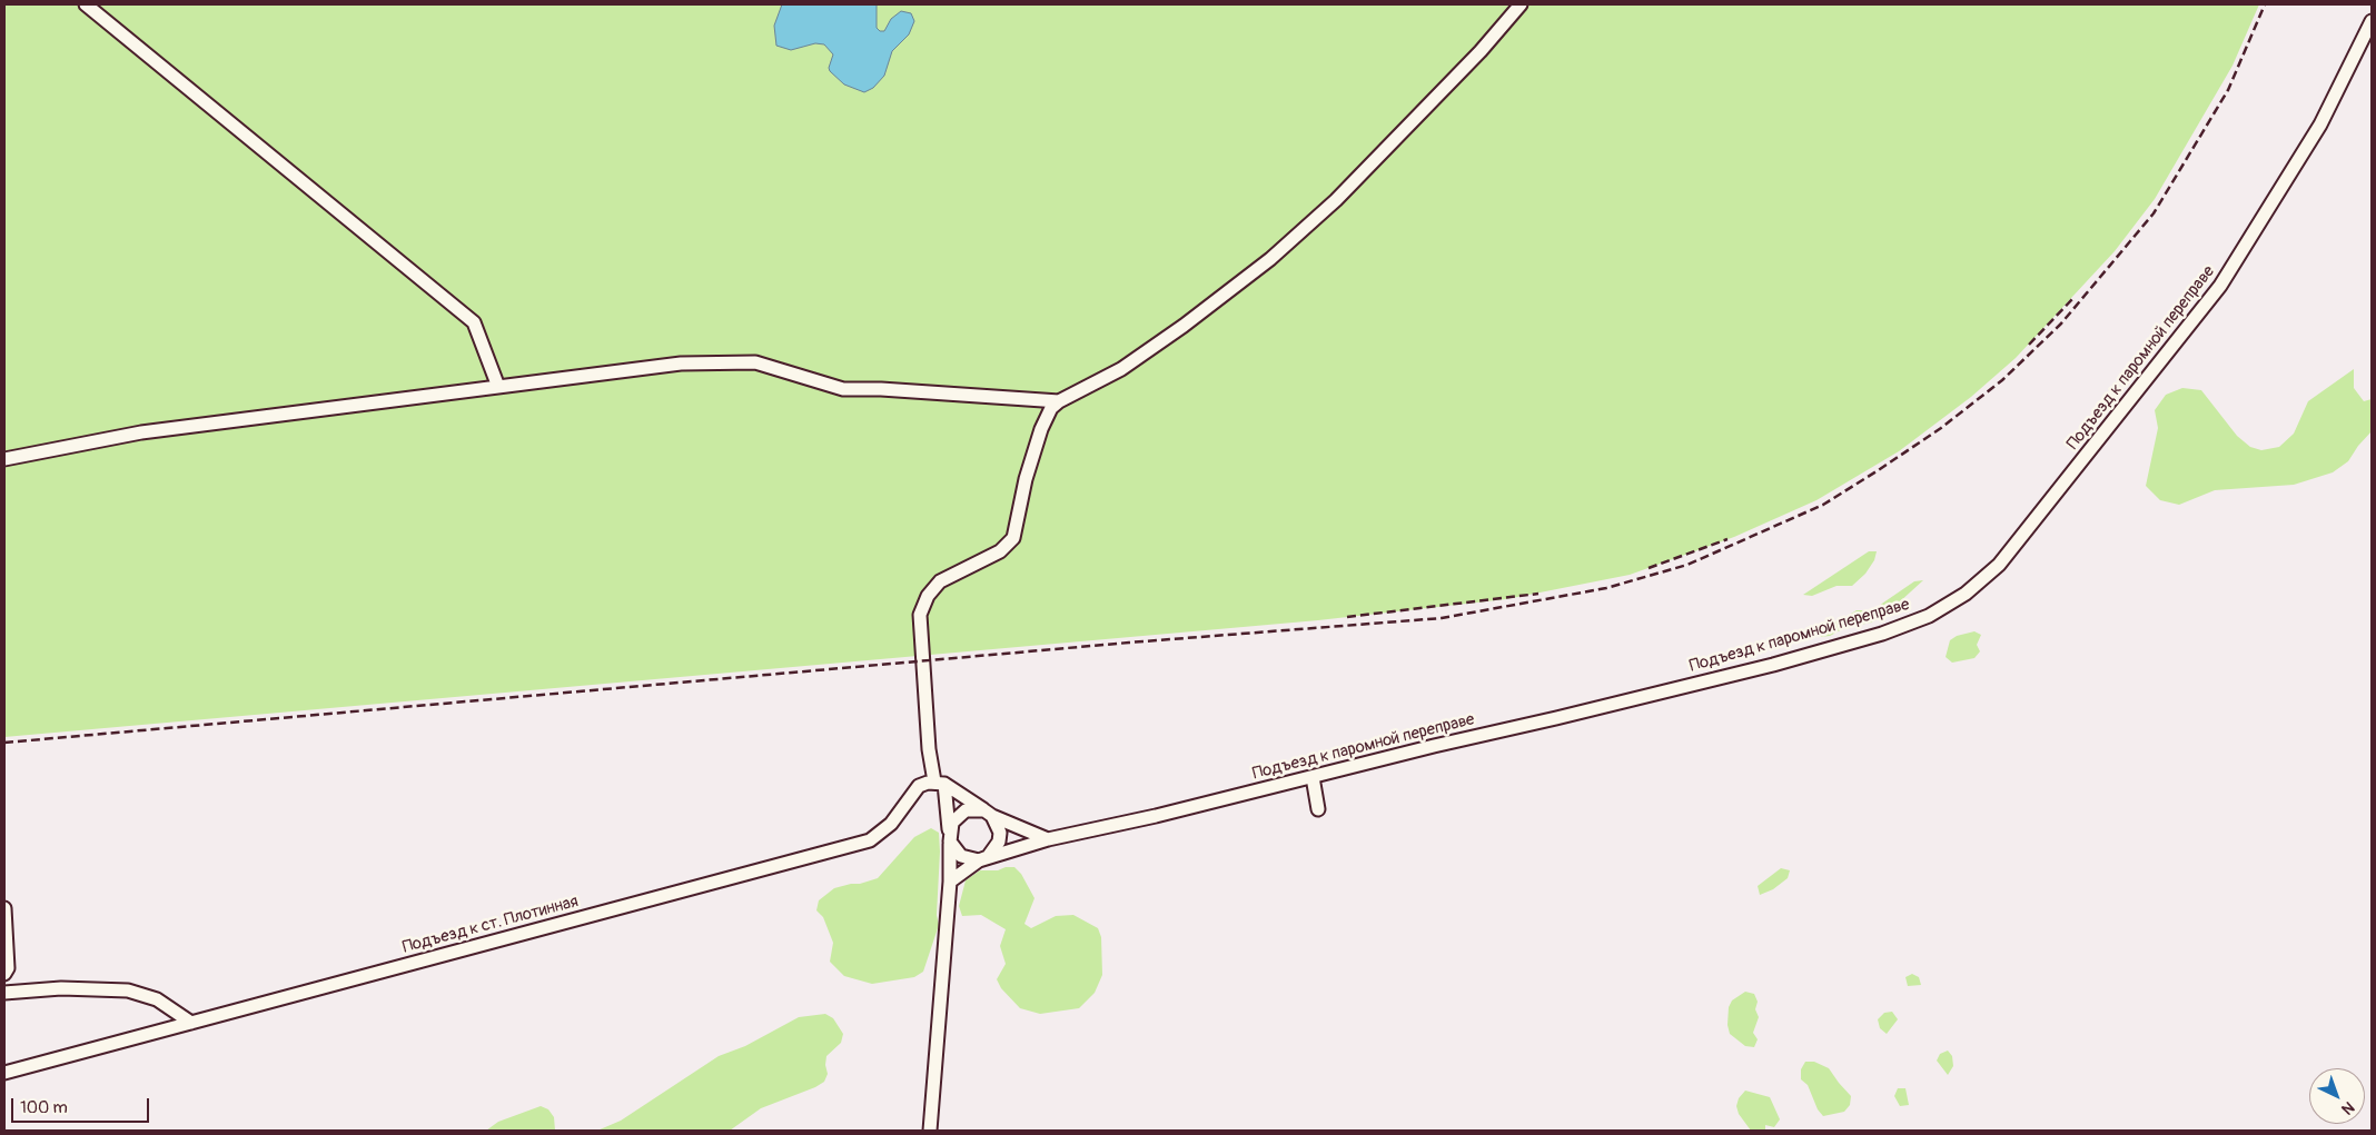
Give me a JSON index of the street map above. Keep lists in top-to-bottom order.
{
  "streets": {
    "street": ["Подъезд к паромной переправе", "Подъезд к ст. Плотинная"]
  },
  "scale_bar": "100 m",
  "north": "bottom right"
}
